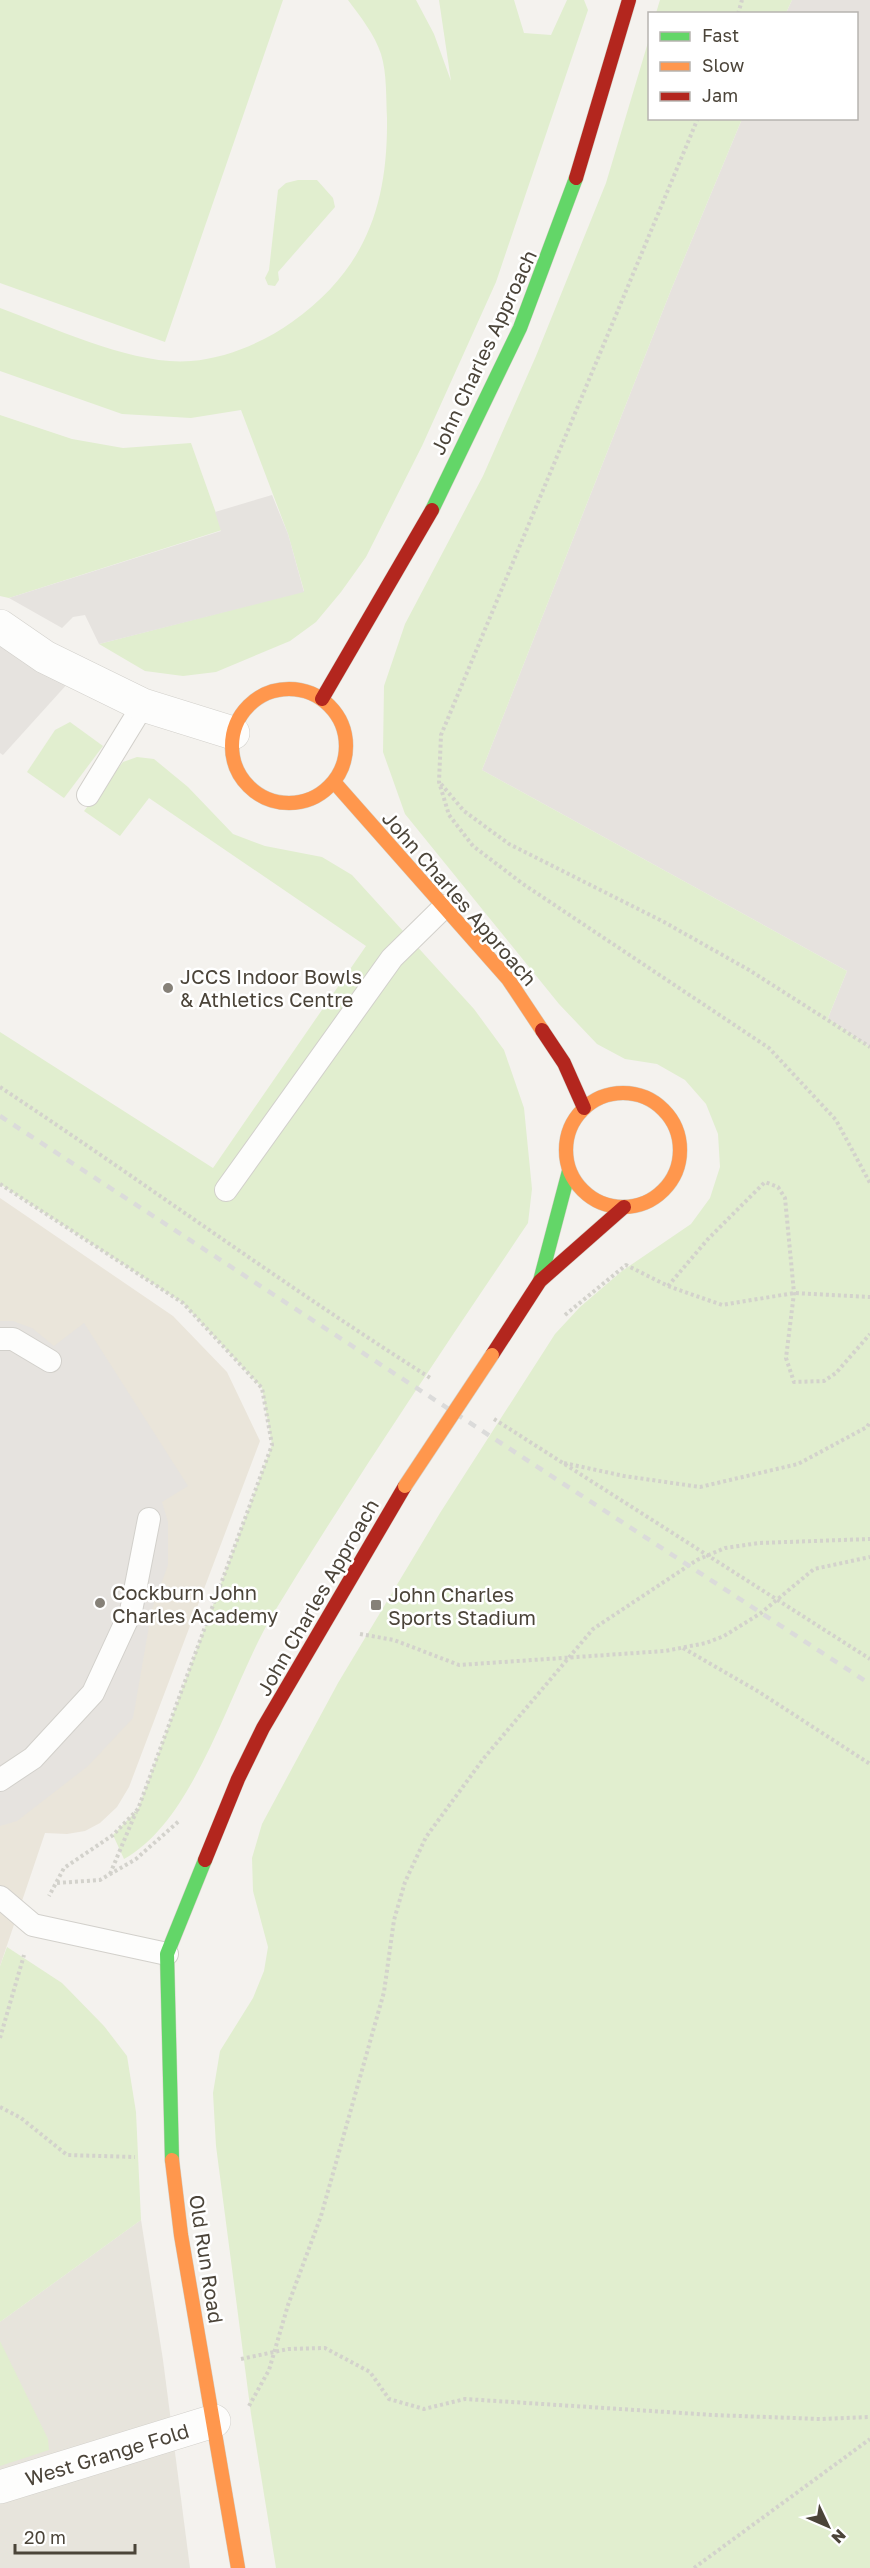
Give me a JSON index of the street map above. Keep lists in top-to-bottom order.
{
  "streets": {
    "street": ["John Charles Approach", "Old Run Road", "West Grange Fold"]
  },
  "crossings": [
    ["John Charles Approach", "Old Run Road"],
    ["Old Run Road", "West Grange Fold"]
  ],
  "places": {
    "other": ["JCCS Indoor Bowls & Athletics Centre", "Cockburn John Charles Academy"],
    "transit": ["John Charles Sports Stadium"]
  },
  "legend": ["Fast", "Slow", "Jam"],
  "scale_bar": "20 m",
  "north": "bottom right"
}
